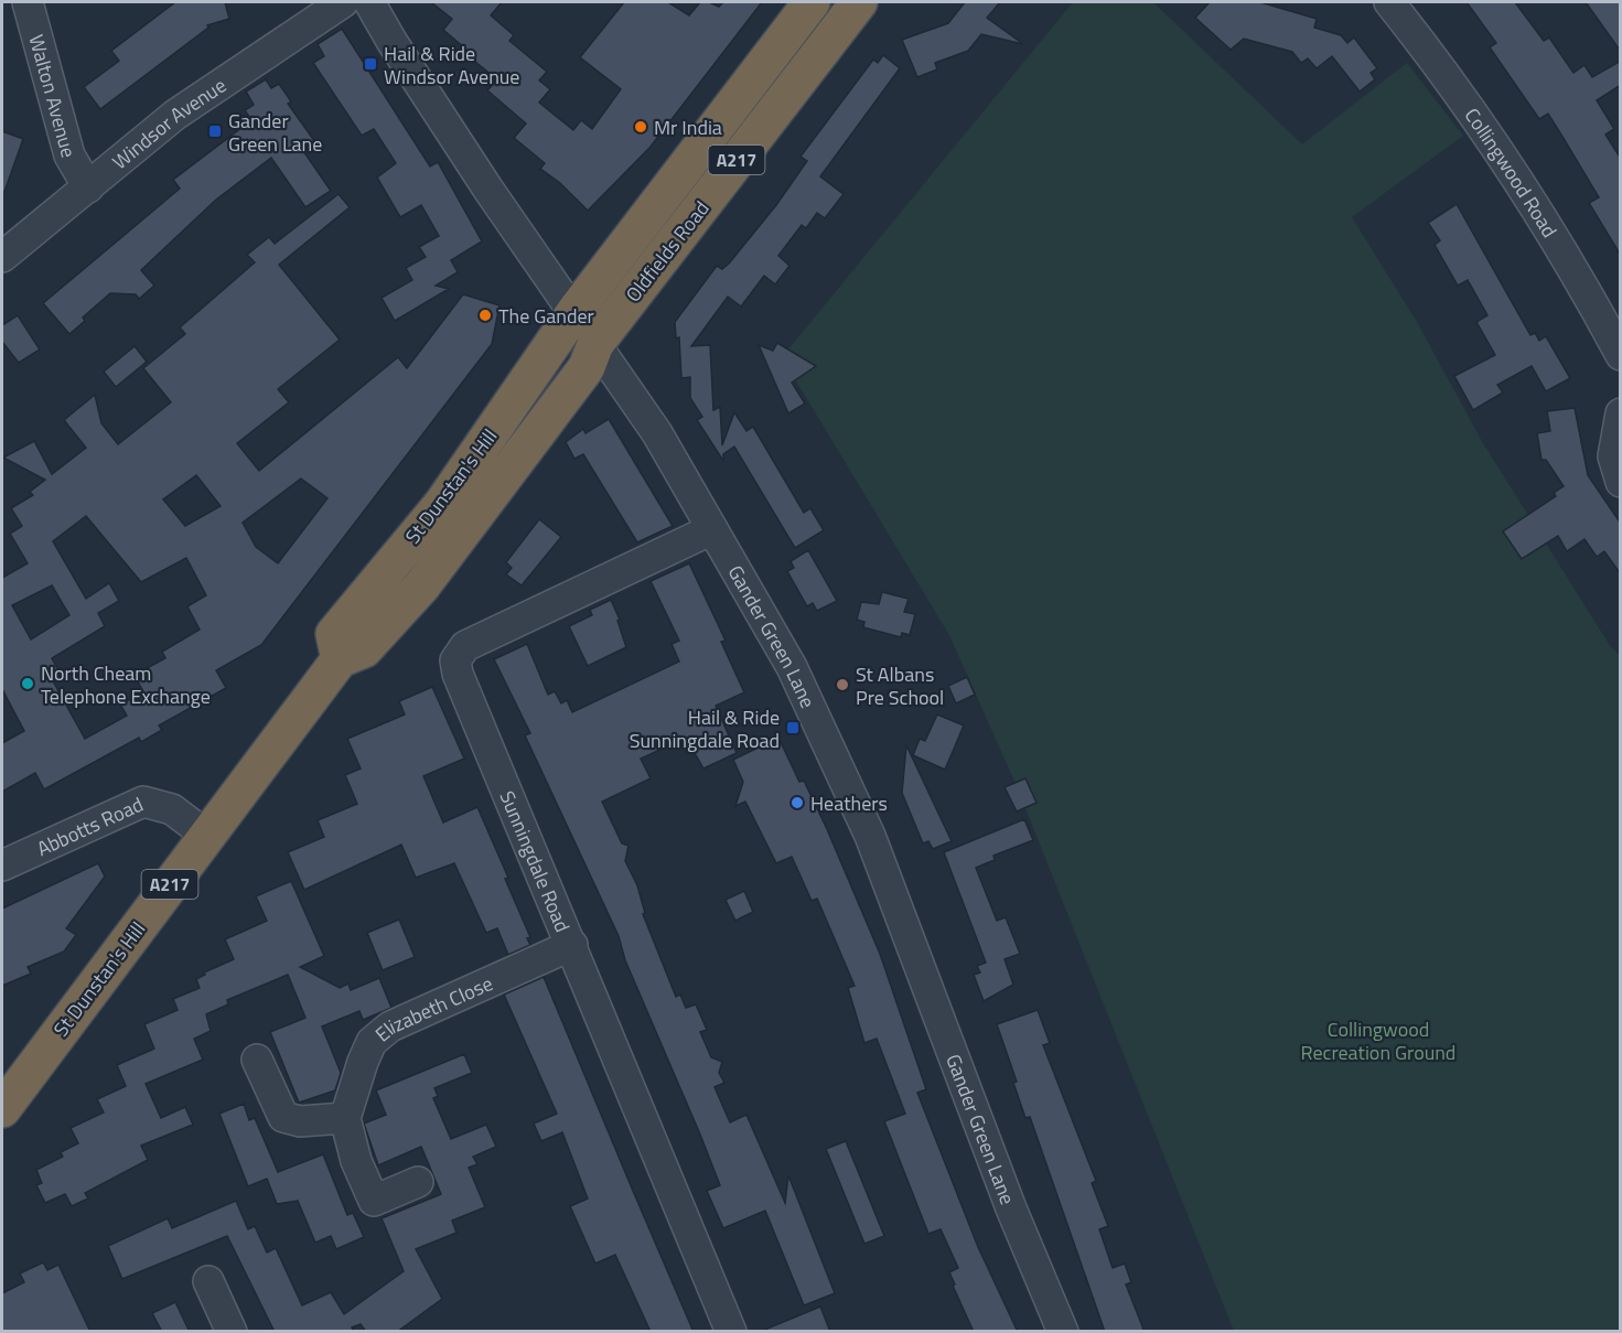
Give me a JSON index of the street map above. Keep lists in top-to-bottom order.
{
  "streets": {
    "highway": ["A217", "Oldfields Road", "St Dunstan's Hill"],
    "street": [
      "Walton Avenue",
      "Windsor Avenue",
      "Collingwood Road",
      "Gander Green Lane",
      "Abbotts Road",
      "Sunningdale Road",
      "Elizabeth Close"
    ]
  },
  "crossings": [
    ["Walton Avenue", "Windsor Avenue"],
    ["Oldfields Road", "St Dunstan's Hill"],
    ["Oldfields Road", "Gander Green Lane"],
    ["St Dunstan's Hill", "Gander Green Lane"],
    ["St Dunstan's Hill", "Abbotts Road"],
    ["Gander Green Lane", "Sunningdale Road"],
    ["Sunningdale Road", "Elizabeth Close"]
  ],
  "parks": ["Collingwood Recreation Ground"],
  "places": {
    "transit": ["Hail & Ride Windsor Avenue", "Gander Green Lane", "Hail & Ride Sunningdale Road"],
    "other": [
      "Mr India",
      "The Gander",
      "North Cheam Telephone Exchange",
      "St Albans Pre School",
      "Heathers"
    ]
  }
}
